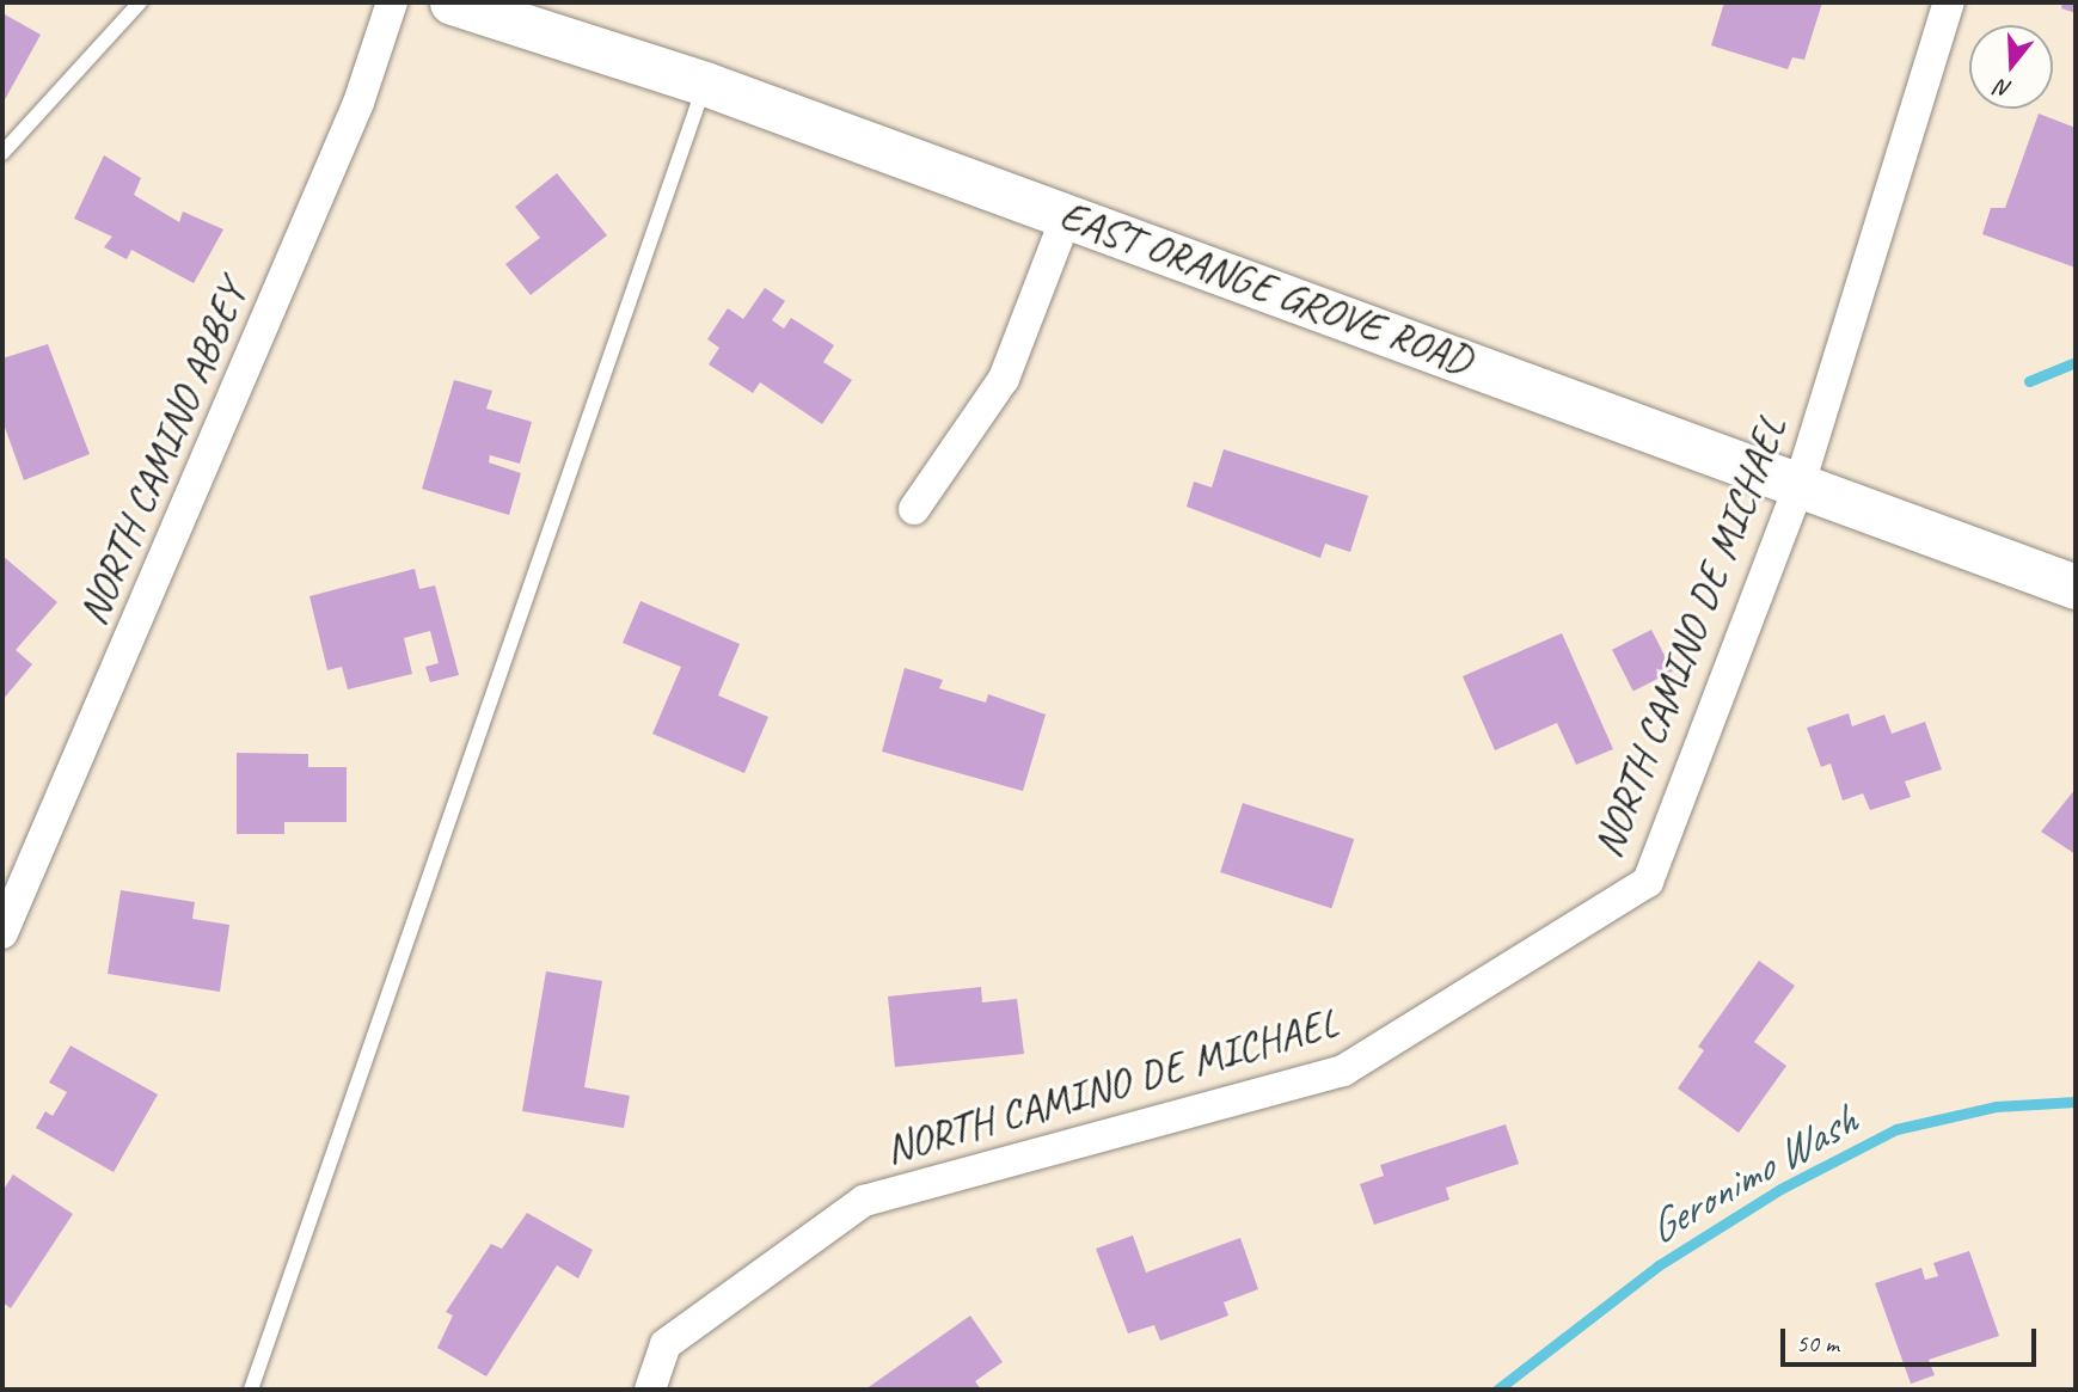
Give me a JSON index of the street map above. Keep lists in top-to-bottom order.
{
  "streets": {
    "main road": ["EAST ORANGE GROVE ROAD"],
    "street": ["NORTH CAMINO ABBEY", "NORTH CAMINO DE MICHAEL"]
  },
  "crossings": [
    ["EAST ORANGE GROVE ROAD", "NORTH CAMINO DE MICHAEL"]
  ],
  "water": ["Geronimo Wash"],
  "scale_bar": "50 m",
  "north": "bottom"
}
